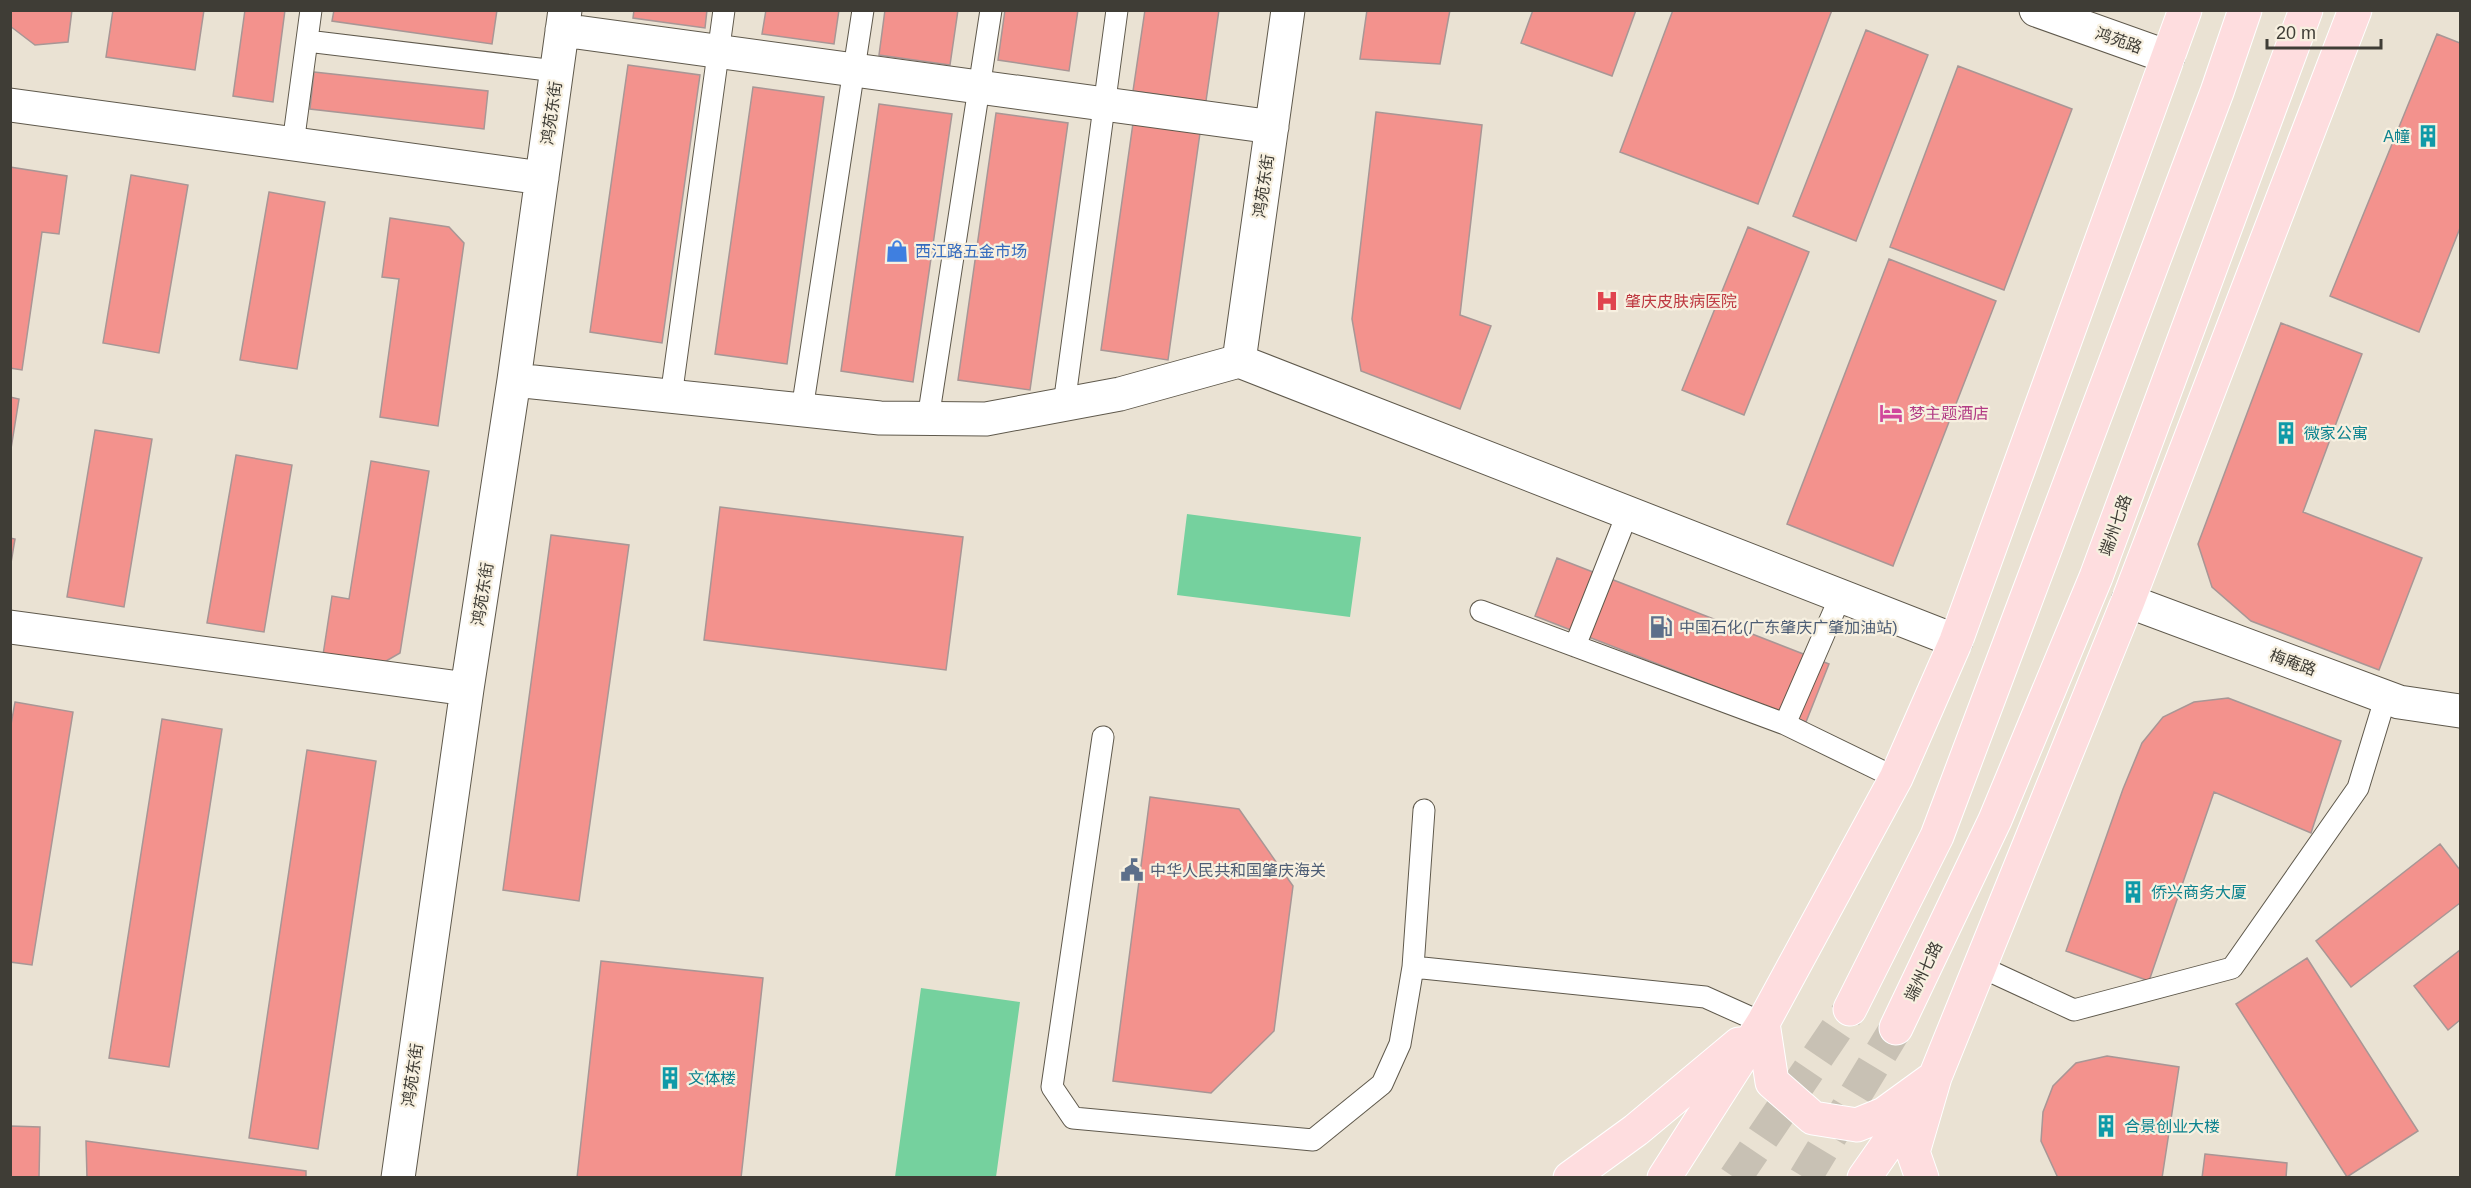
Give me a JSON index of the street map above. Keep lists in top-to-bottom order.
{
  "streets": {
    "main road": ["端州七路"],
    "street": ["鸿苑路", "鸿苑东街", "梅庵路"]
  },
  "places": {
    "building": [
      "A幢",
      "微家公寓",
      "侨兴商务大厦",
      "文体楼",
      "合景创业大楼"
    ],
    "shop": ["西江路五金市场"],
    "hospital": ["肇庆皮肤病医院"],
    "hotel": ["梦主题酒店"],
    "fuel station": ["中国石化(广东肇庆广肇加油站)"],
    "public building": ["中华人民共和国肇庆海关"]
  },
  "scale_bar": "20 m"
}
